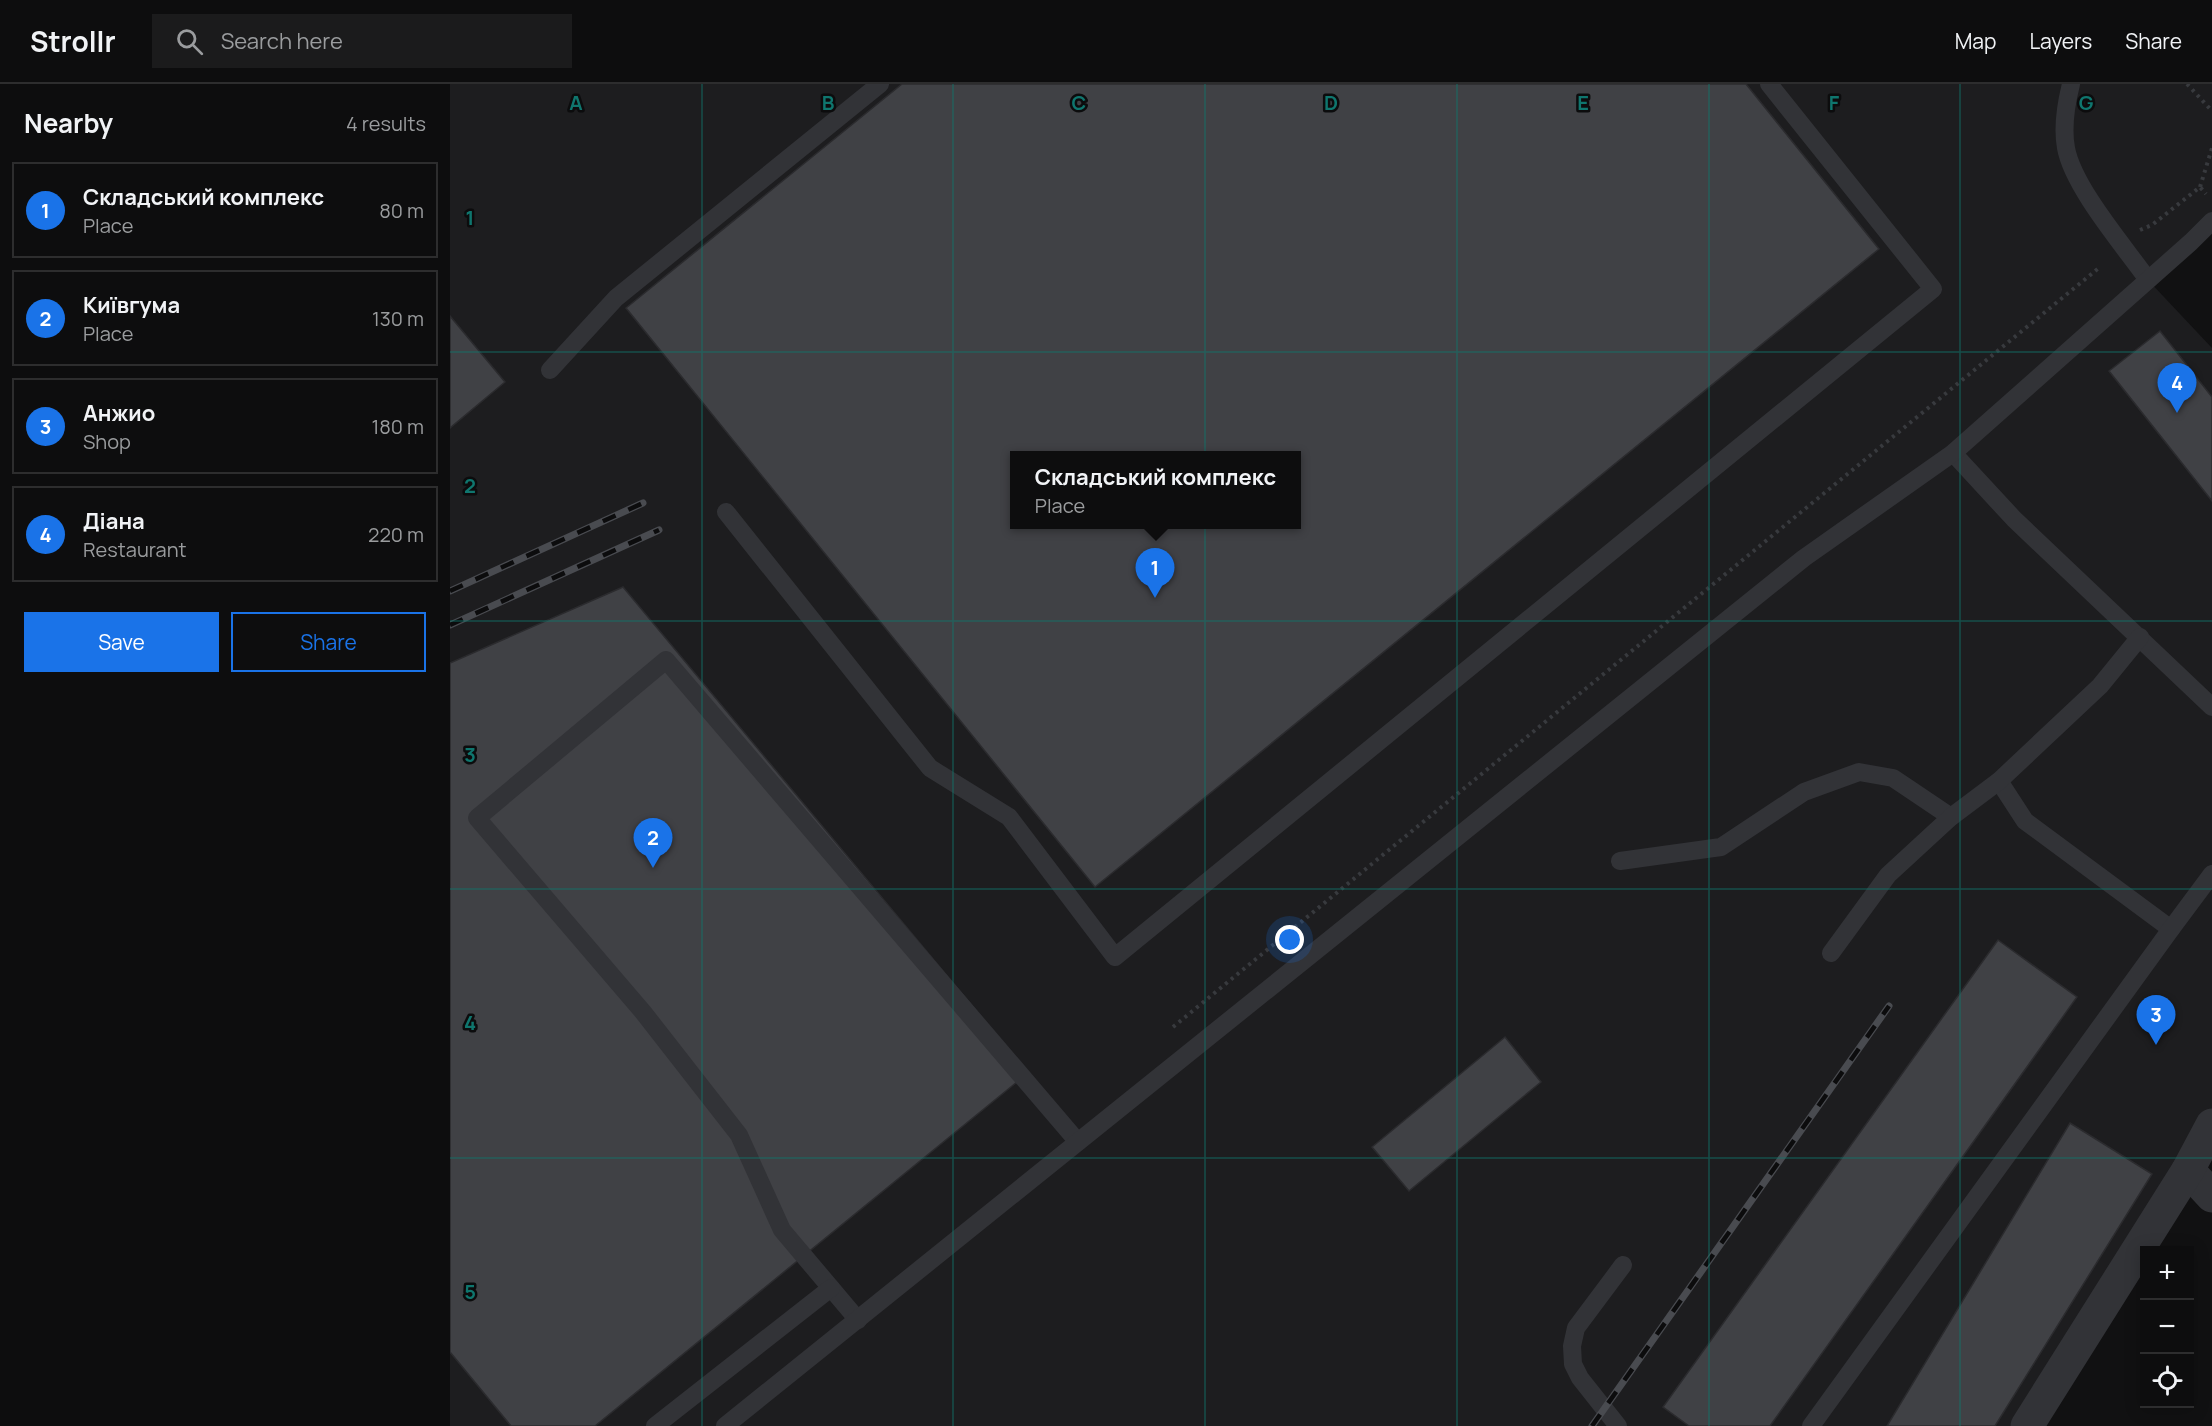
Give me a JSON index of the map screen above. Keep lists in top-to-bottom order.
{
  "page": {
    "header": "Strollr",
    "search": "Search here",
    "nav": ["Map", "Layers", "Share"],
    "heading": ["Nearby", "4 results"],
    "list": [
      {
        "mark": "1",
        "name": "Складський комплекс",
        "note": "Place",
        "value": "80 m"
      },
      {
        "mark": "2",
        "name": "Київгума",
        "note": "Place",
        "value": "130 m"
      },
      {
        "mark": "3",
        "name": "Анжио",
        "note": "Shop",
        "value": "180 m"
      },
      {
        "mark": "4",
        "name": "Діана",
        "note": "Restaurant",
        "value": "220 m"
      }
    ],
    "pins": [
      "4",
      "1",
      "2",
      "3"
    ],
    "popup": ["Складський комплекс", "Place"],
    "buttons": ["Save", "Share"],
    "map_buttons": ["+", "−"]
  },
  "grid": {
    "columns": [
      "A",
      "B",
      "C",
      "D",
      "E",
      "F",
      "G"
    ],
    "rows": [
      "1",
      "2",
      "3",
      "4",
      "5"
    ]
  }
}
